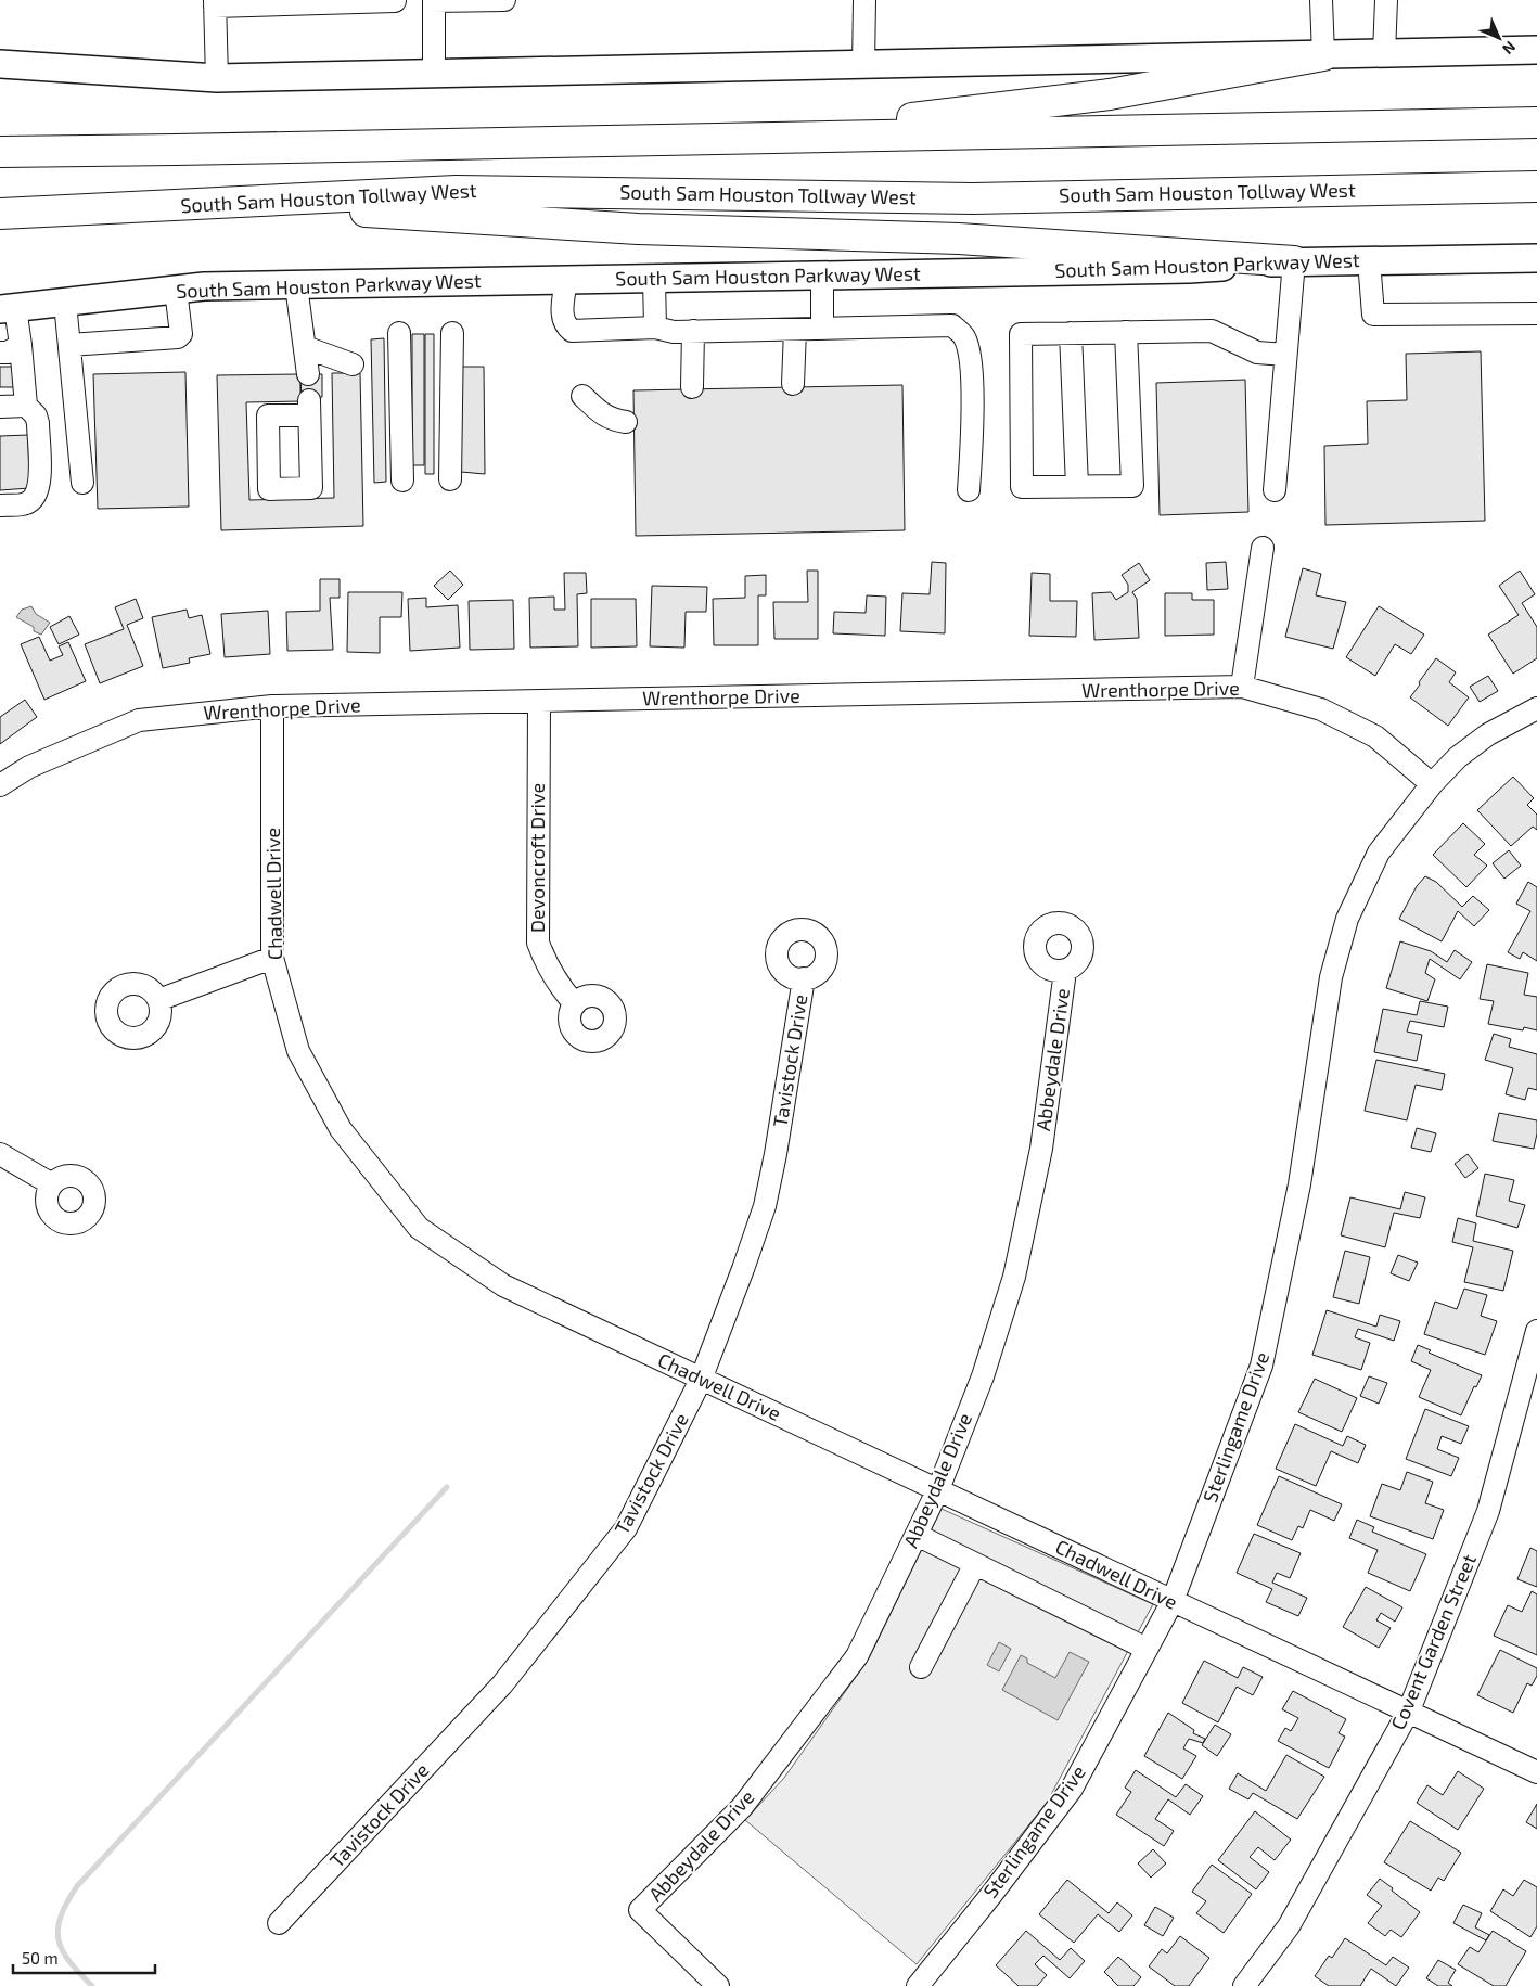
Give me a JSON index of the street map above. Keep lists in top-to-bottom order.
{
  "streets": {
    "highway": ["South Sam Houston Tollway West"],
    "main road": ["South Sam Houston Parkway West"],
    "street": [
      "Wrenthorpe Drive",
      "Devoncroft Drive",
      "Chadwell Drive",
      "Abbeydale Drive",
      "Tavistock Drive",
      "Sterlingame Drive",
      "Covent Garden Street"
    ]
  },
  "crossings": [
    ["Wrenthorpe Drive", "Devoncroft Drive"],
    ["Wrenthorpe Drive", "Chadwell Drive"],
    ["Wrenthorpe Drive", "Sterlingame Drive"],
    ["Chadwell Drive", "Abbeydale Drive"],
    ["Chadwell Drive", "Tavistock Drive"],
    ["Chadwell Drive", "Sterlingame Drive"],
    ["Chadwell Drive", "Covent Garden Street"]
  ],
  "scale_bar": "50 m",
  "north": "bottom right"
}
